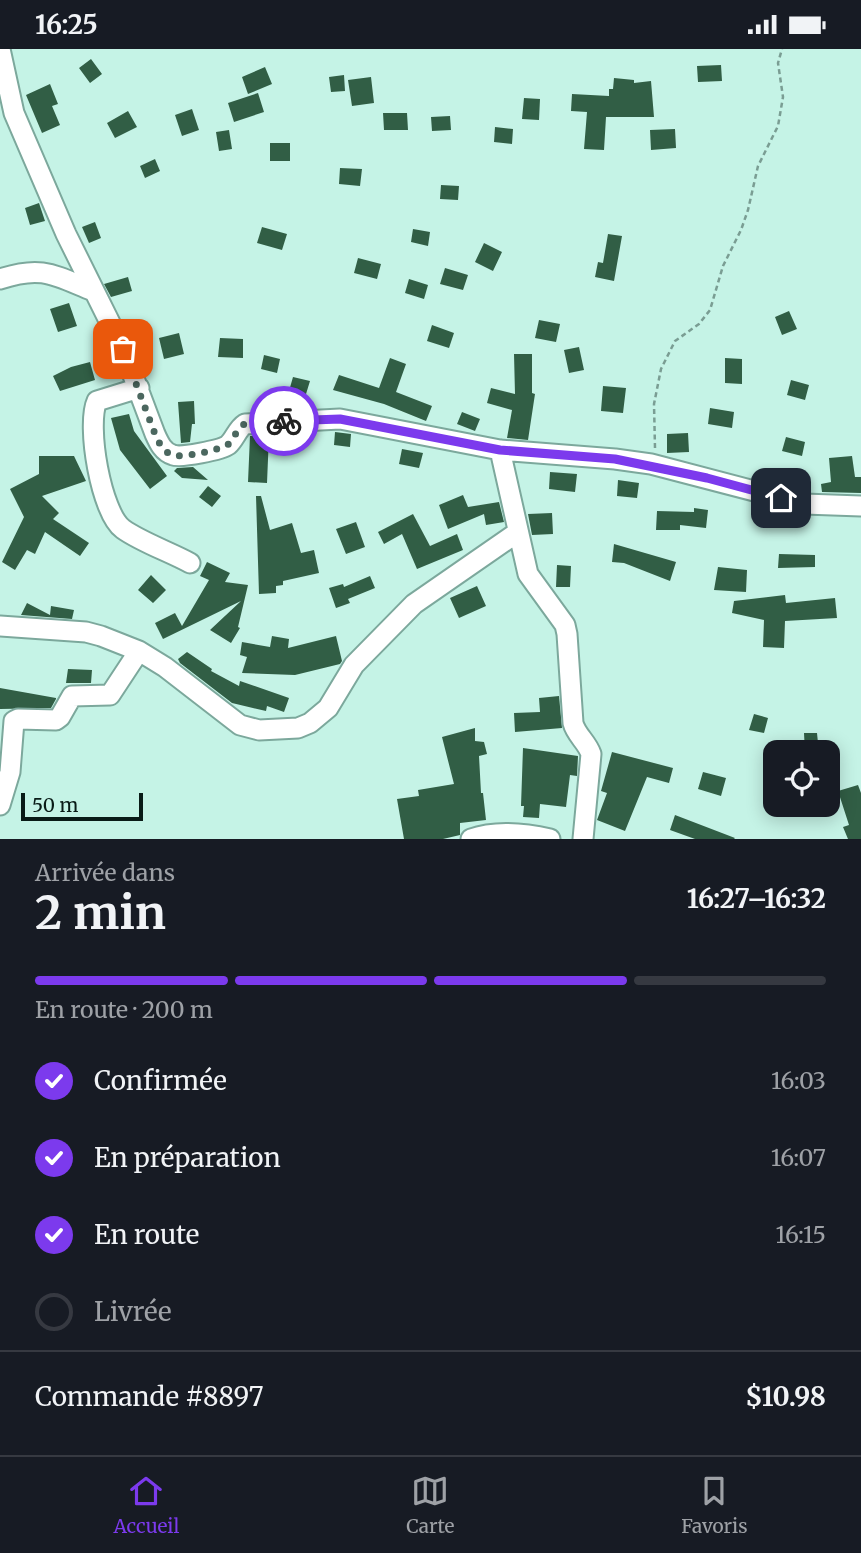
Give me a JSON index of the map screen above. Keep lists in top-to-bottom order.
{
  "scale_bar": "50 m",
  "page": {
    "status": "16:25",
    "scale": "50 m",
    "heading": ["2 min", "Arrivée dans", "16:27–16:32"],
    "panel": ["Commande #8897", "$10.98"],
    "bar": "En route · 200 m",
    "list": [
      ["Confirmée", "16:03"],
      ["En préparation", "16:07"],
      ["En route", "16:15"],
      "Livrée"
    ],
    "tabs": ["Accueil", "Carte", "Favoris"]
  }
}
